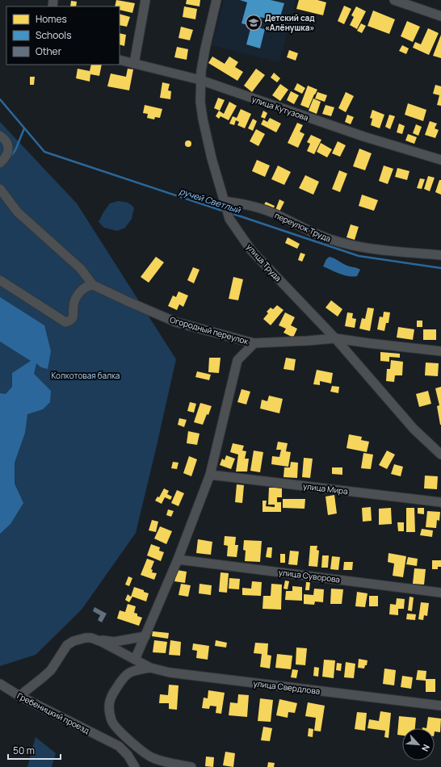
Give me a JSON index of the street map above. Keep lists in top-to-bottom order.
{
  "streets": {
    "street": [
      "улица Кутузова",
      "переулок Труда",
      "улица Труда",
      "Огородный переулок",
      "улица Мира",
      "улица Суворова",
      "улица Свердлова",
      "Гребеницкий проезд"
    ]
  },
  "crossings": [
    ["улица Кутузова", "улица Труда"],
    ["переулок Труда", "улица Труда"],
    ["улица Труда", "Огородный переулок"]
  ],
  "water": ["ручей Светлый"],
  "parks": ["Колкотовая балка"],
  "places": {
    "school or university": ["Детский сад «Алёнушка»"]
  },
  "legend": ["Homes", "Schools", "Other"],
  "scale_bar": "50 m",
  "north": "bottom right"
}
